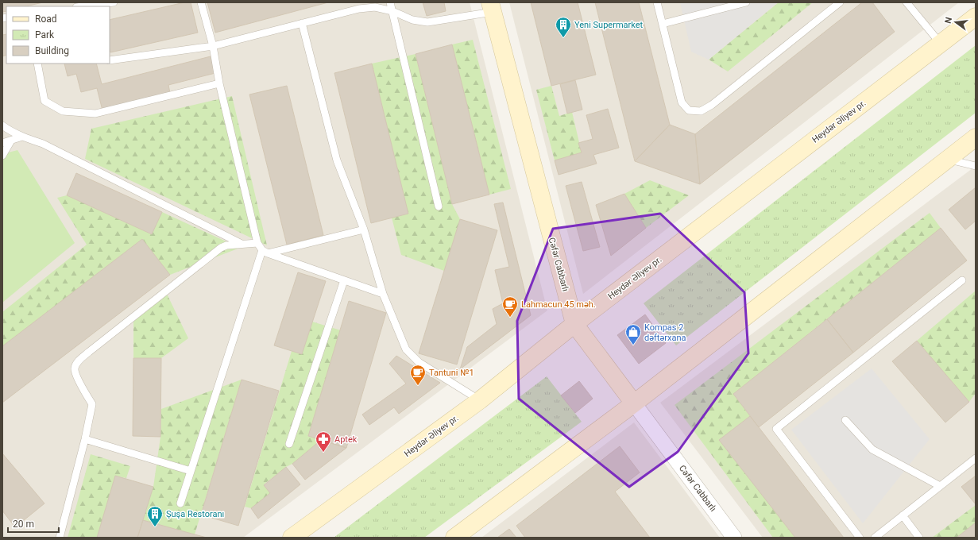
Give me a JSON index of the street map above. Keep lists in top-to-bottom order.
{
  "streets": {
    "main road": ["Heydər Əliyev pr.", "Cəfər Cabbarlı"]
  },
  "crossings": [
    ["Heydər Əliyev pr.", "Cəfər Cabbarlı"]
  ],
  "places": {
    "building": ["Yeni Supermarket", "Şuşa Restoranı"],
    "cafe": ["Lahmacun 45 mәh.", "Tantuni №1"],
    "shop": ["Kompas 2 dəftərxana"],
    "pharmacy": ["Aptek"]
  },
  "legend": ["Road", "Park", "Building"],
  "scale_bar": "20 m",
  "north": "left"
}
